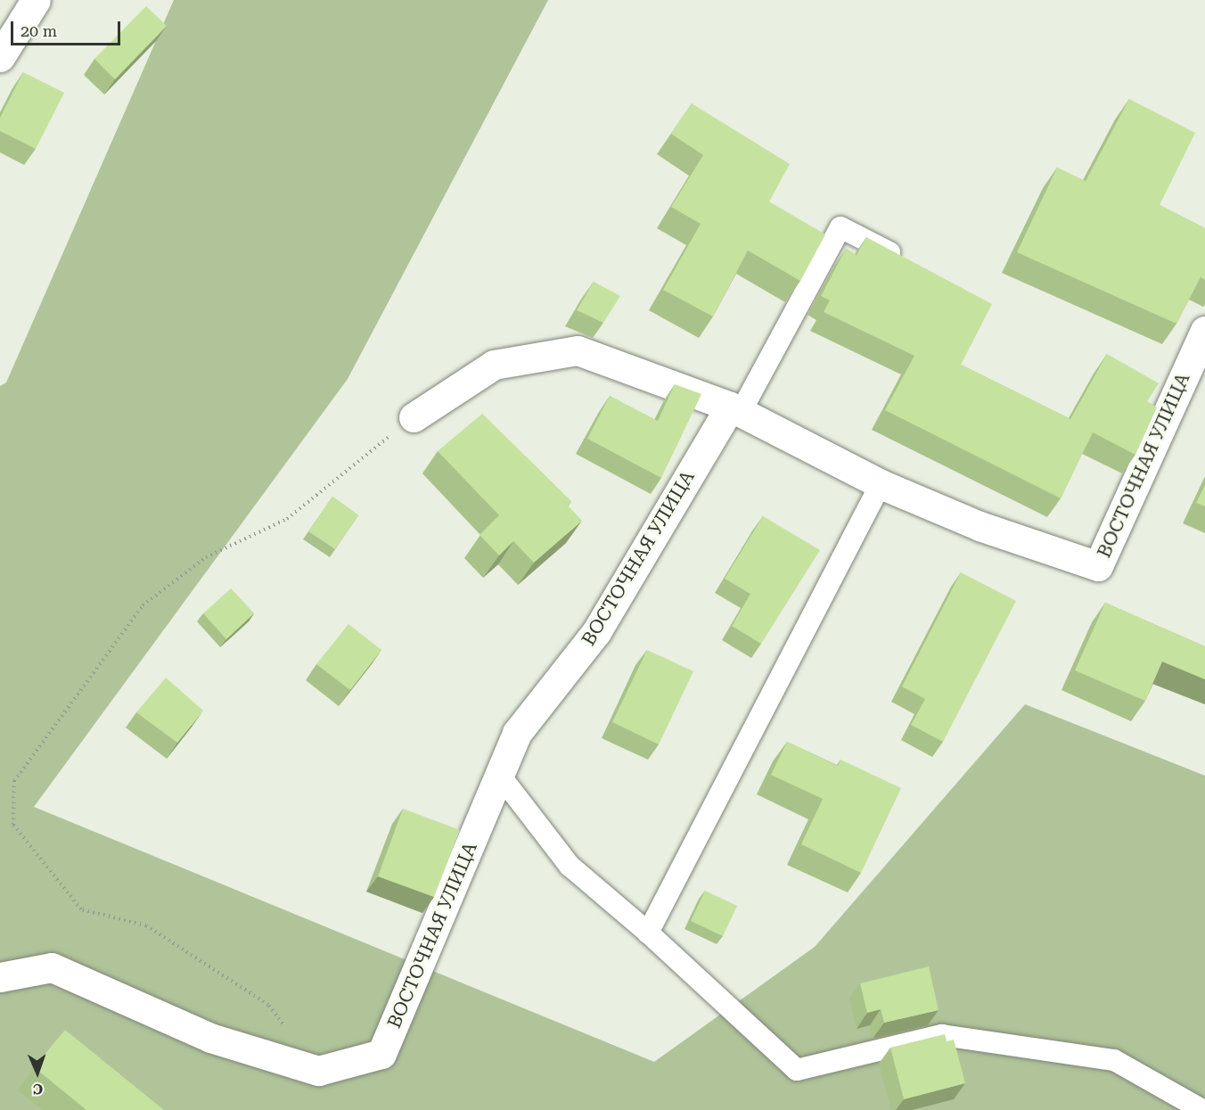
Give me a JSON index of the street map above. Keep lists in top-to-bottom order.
{
  "streets": {
    "street": ["ВОСТОЧНАЯ УЛИЦА"]
  },
  "scale_bar": "20 m",
  "north": "bottom"
}
